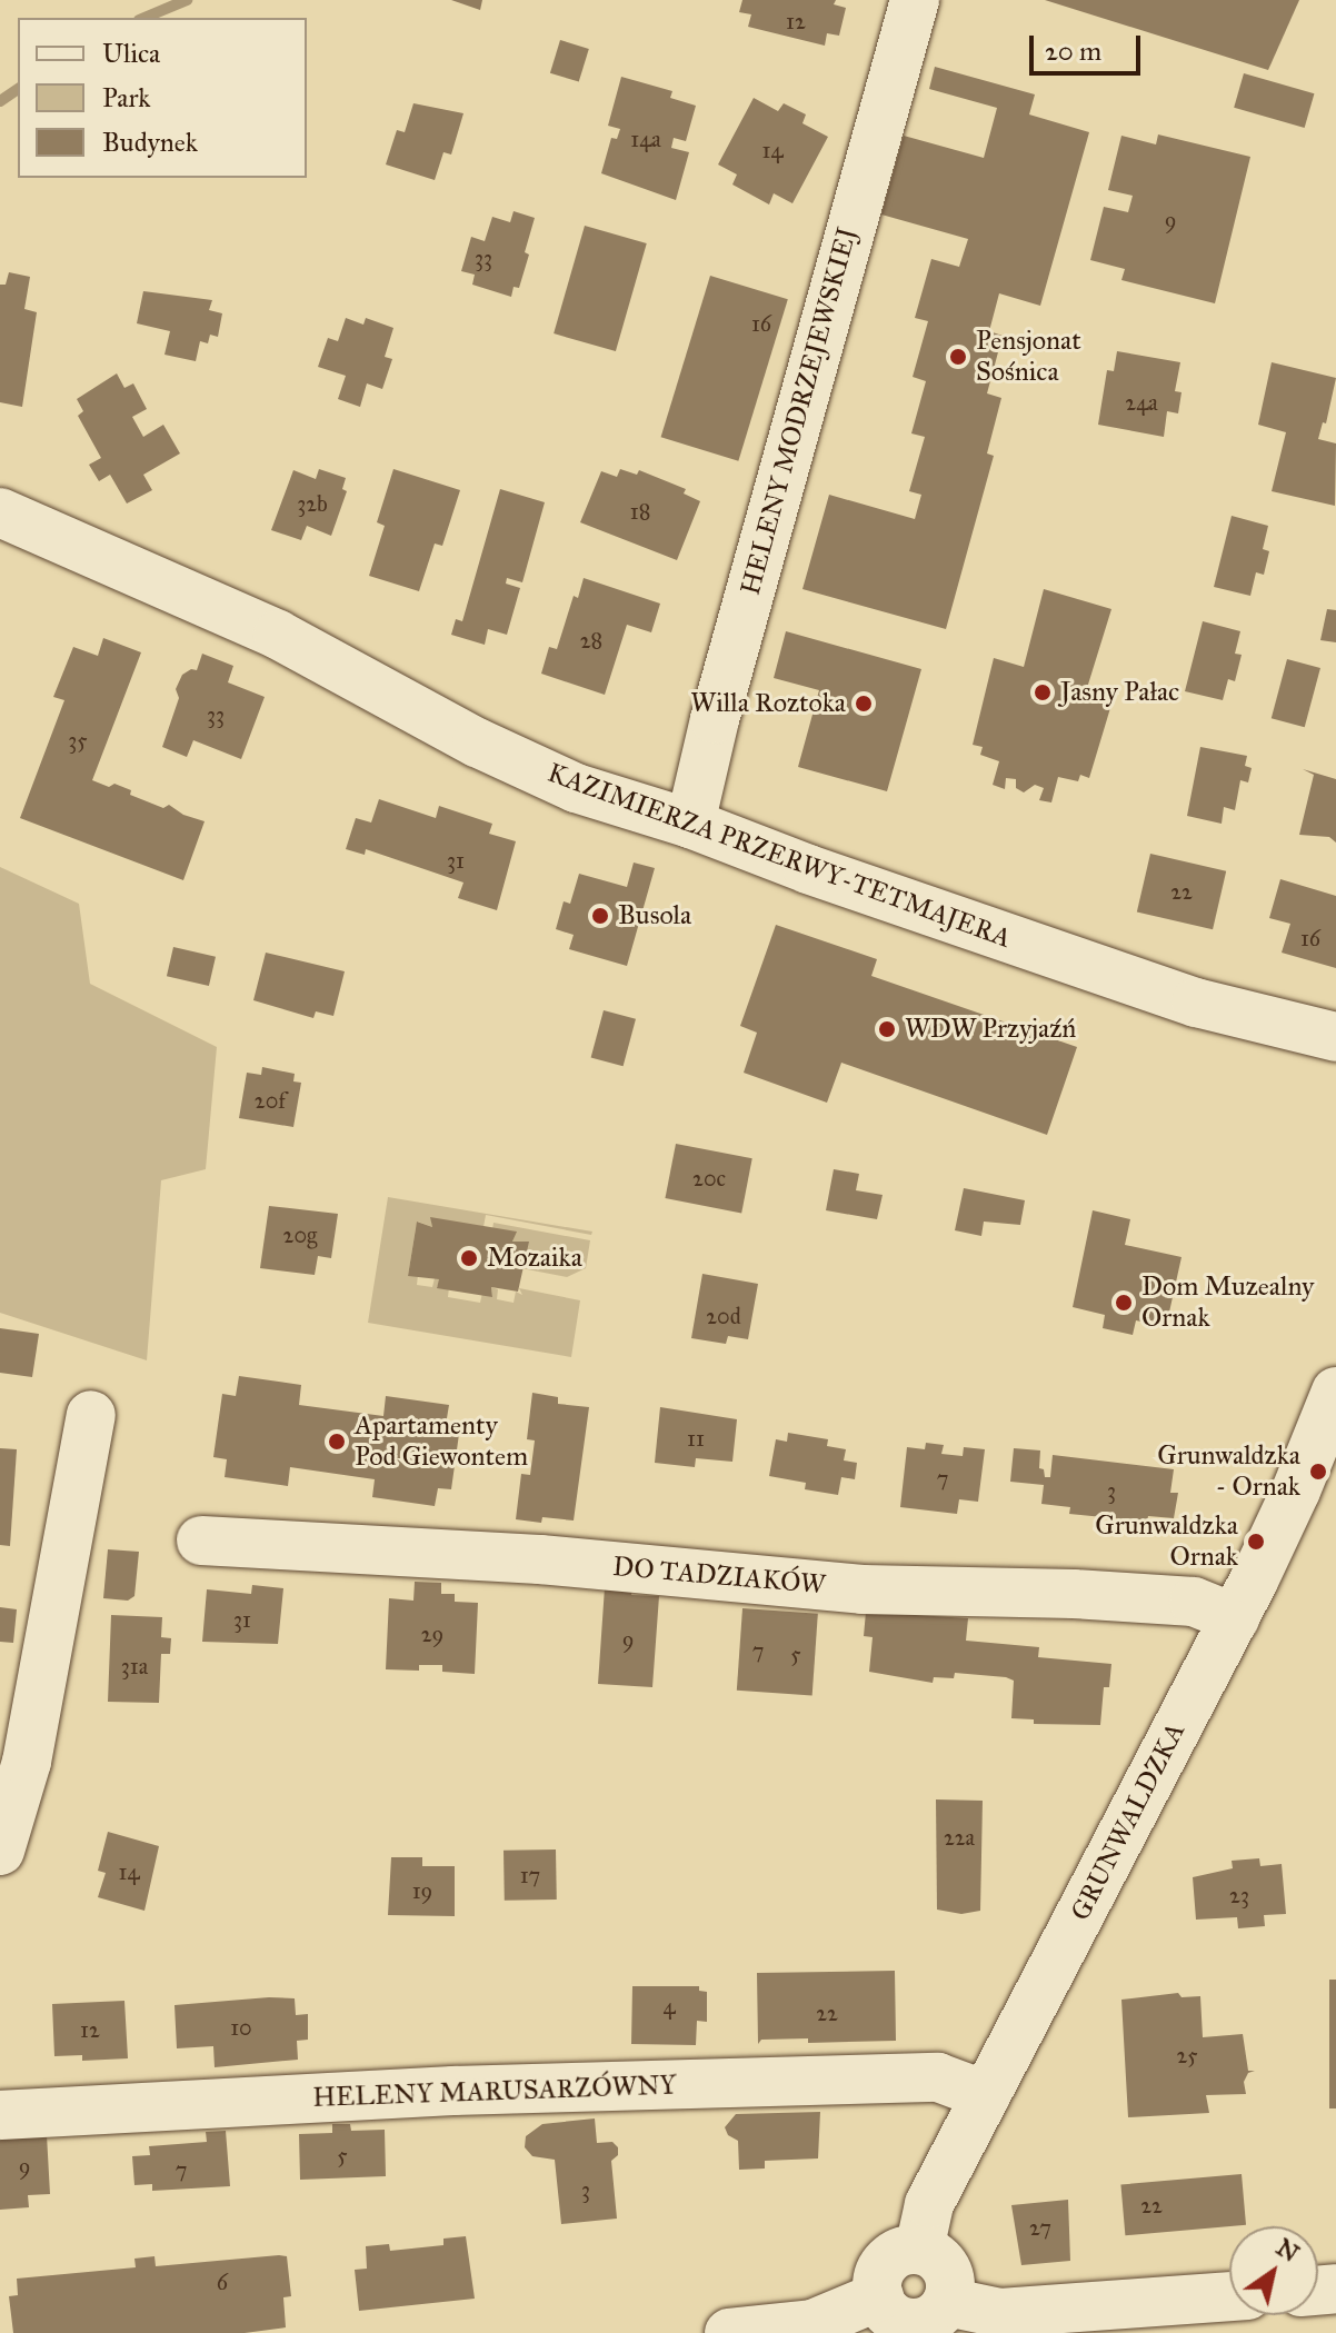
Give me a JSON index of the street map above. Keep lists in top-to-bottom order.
{
  "streets": {
    "street": [
      "HELENY MODRZEJEWSKIEJ",
      "KAZIMIERZA PRZERWY-TETMAJERA",
      "DO TADZIAKÓW",
      "GRUNWALDZKA",
      "HELENY MARUSARZÓWNY"
    ]
  },
  "crossings": [
    ["HELENY MODRZEJEWSKIEJ", "KAZIMIERZA PRZERWY-TETMAJERA"],
    ["DO TADZIAKÓW", "GRUNWALDZKA"],
    ["GRUNWALDZKA", "HELENY MARUSARZÓWNY"]
  ],
  "places": [
    "Pensjonat Sośnica",
    "Jasny Pałac",
    "Willa Roztoka",
    "Busola",
    "WDW Przyjaźń",
    "Mozaika",
    "Dom Muzealny Ornak",
    "Apartamenty Pod Giewontem",
    "Grunwaldzka - Ornak",
    "Grunwaldzka Ornak"
  ],
  "house_numbers": [
    "12",
    "14a",
    "14",
    "9",
    "33",
    "16",
    "24a",
    "32b",
    "18",
    "28",
    "33",
    "35",
    "31",
    "22",
    "16",
    "20f",
    "20c",
    "20g",
    "20d",
    "11",
    "7",
    "3",
    "31",
    "29",
    "9",
    "7",
    "5",
    "31a",
    "22a",
    "14",
    "17",
    "19",
    "23",
    "4",
    "22",
    "10",
    "12",
    "25",
    "5",
    "9",
    "7",
    "3",
    "22",
    "27",
    "6"
  ],
  "legend": ["Ulica", "Park", "Budynek"],
  "scale_bar": "20 m",
  "north": "top right"
}
